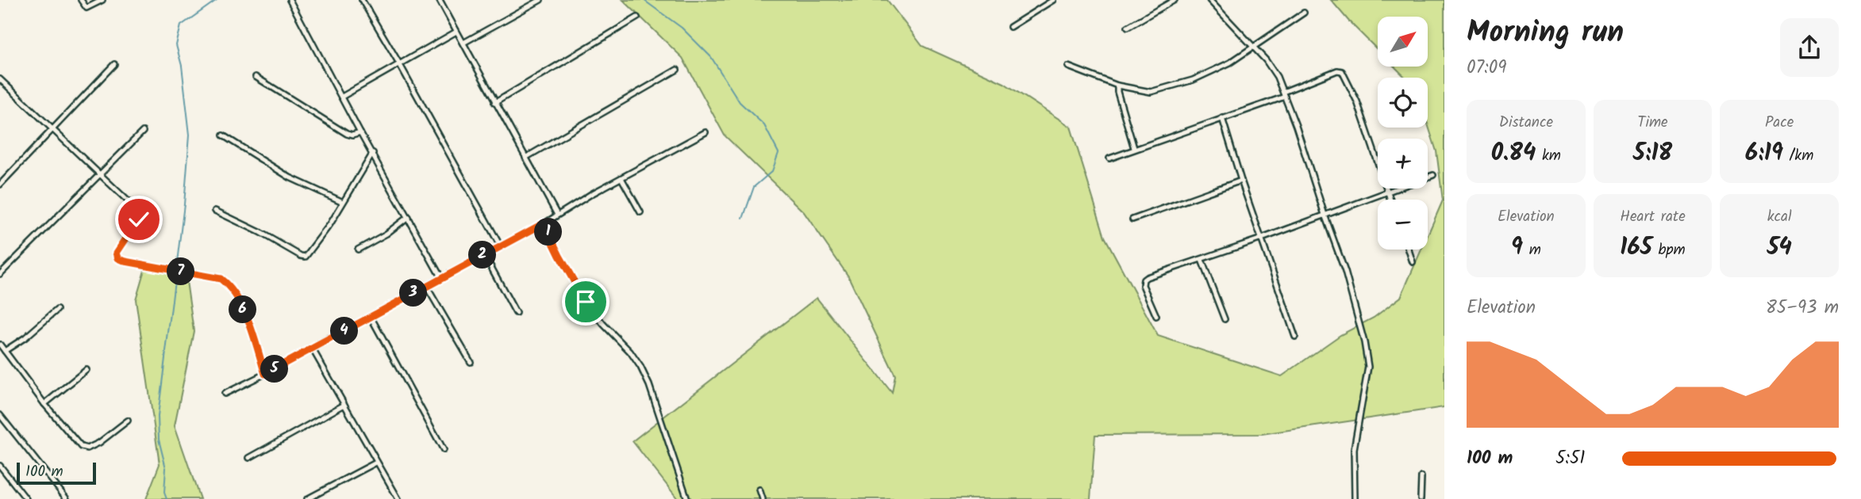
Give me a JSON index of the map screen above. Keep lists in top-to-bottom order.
{
  "scale_bar": "100 m",
  "north": "top right",
  "page": {
    "heading": ["Morning run", "07:09"],
    "map_buttons": ["+", "−"],
    "stats": [
      ["Distance", "0.84 km"],
      ["Time", "5:18"],
      ["Pace", "6:19 /km"],
      ["Elevation", "9 m"],
      ["Heart rate", "165 bpm"],
      ["kcal", "54"]
    ],
    "pins": [
      "1",
      "2",
      "7",
      "3",
      "6",
      "4",
      "5"
    ],
    "chart": ["Elevation", "85–93 m"],
    "list": [
      {
        "name": "100 m",
        "note": "5:51"
      }
    ],
    "scale": "100 m"
  }
}
